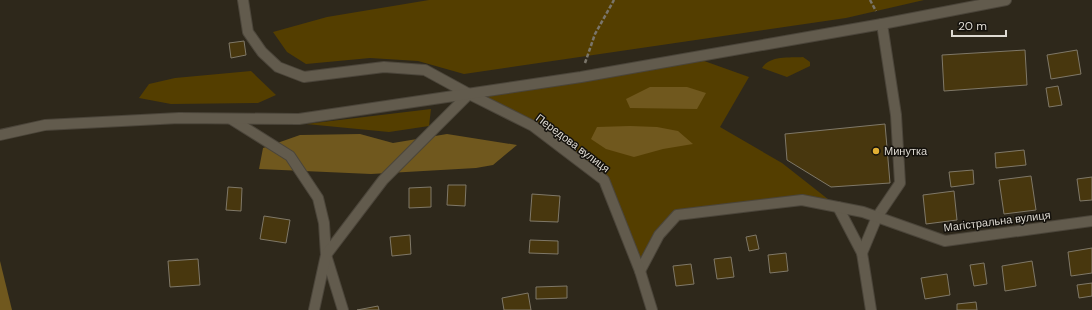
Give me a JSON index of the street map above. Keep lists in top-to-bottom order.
{
  "streets": {
    "street": ["Передова вулиця", "Магістральна вулиця"]
  },
  "crossings": [
    ["Передова вулиця", "Магістральна вулиця"]
  ],
  "places": ["Минутка"],
  "scale_bar": "20 m"
}
